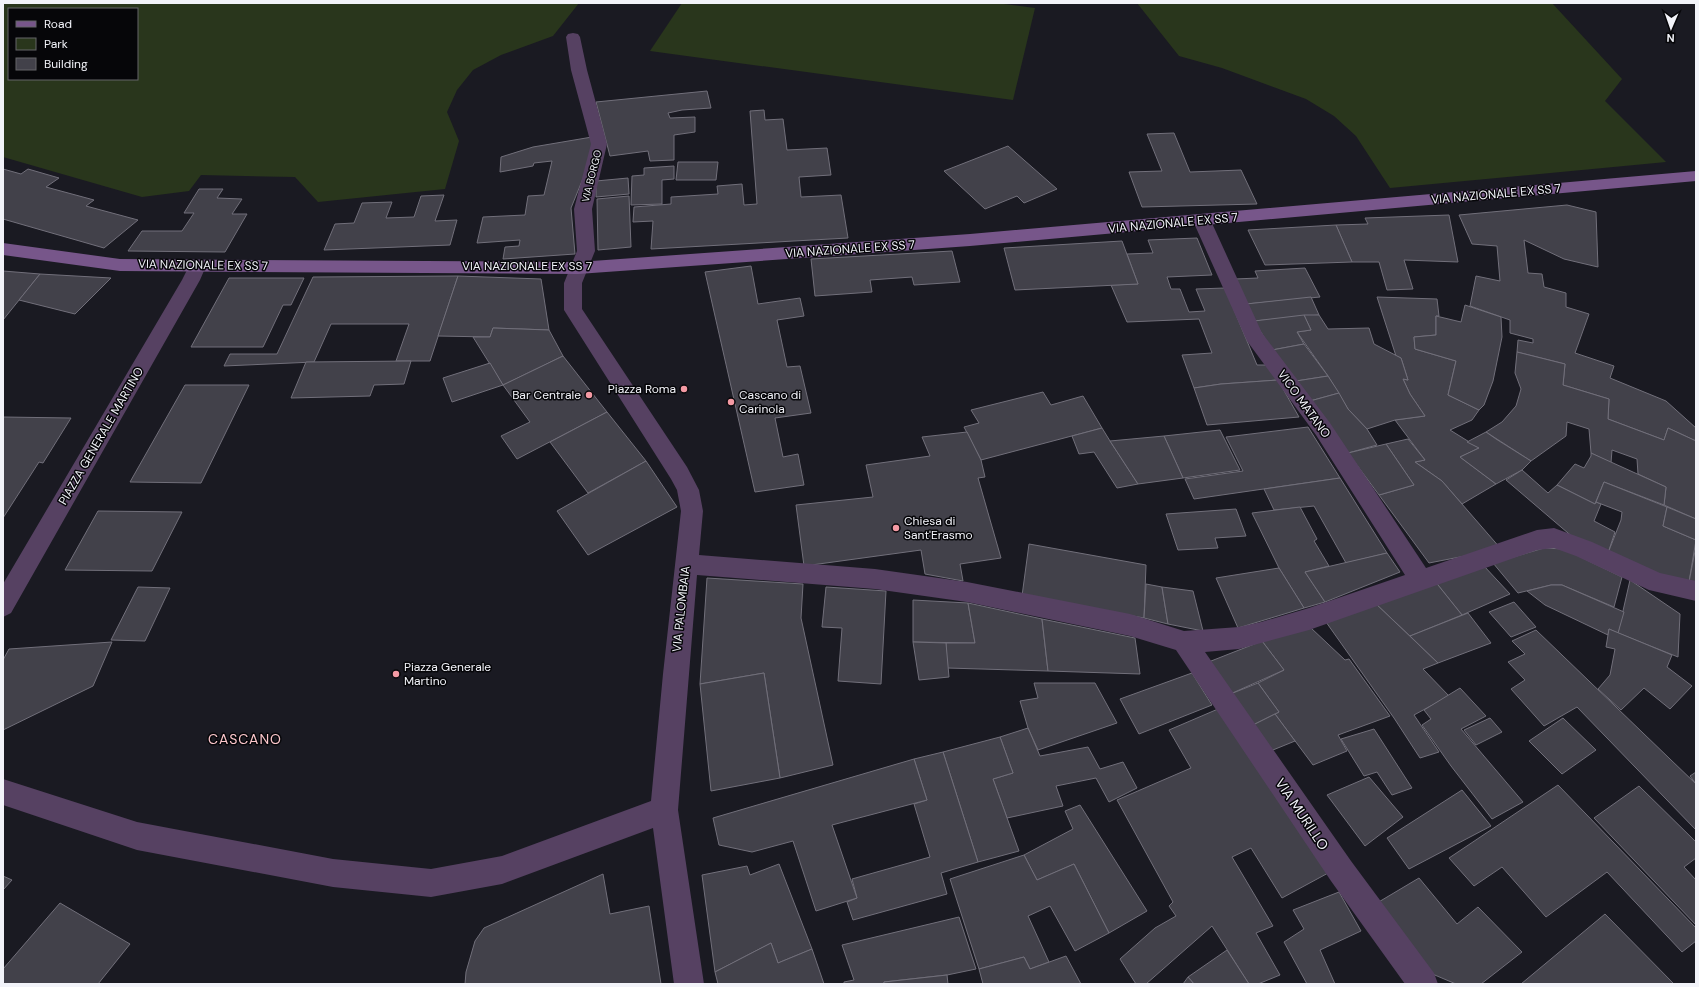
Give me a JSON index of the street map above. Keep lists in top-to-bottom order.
{
  "streets": {
    "street": [
      "VIA BORGO",
      "VIA NAZIONALE EX SS 7",
      "VICO MATANO",
      "PIAZZA GENERALE MARTINO",
      "VIA PALOMBAIA",
      "VIA MURILLO"
    ]
  },
  "crossings": [
    ["VIA BORGO", "VIA NAZIONALE EX SS 7"],
    ["VIA BORGO", "VIA PALOMBAIA"],
    ["VIA NAZIONALE EX SS 7", "VICO MATANO"],
    ["VIA NAZIONALE EX SS 7", "PIAZZA GENERALE MARTINO"],
    ["VIA NAZIONALE EX SS 7", "VIA PALOMBAIA"]
  ],
  "districts": ["CASCANO"],
  "places": [
    "Piazza Roma",
    "Bar Centrale",
    "Cascano di Carinola",
    "Chiesa di Sant'Erasmo",
    "Piazza Generale Martino"
  ],
  "legend": ["Road", "Park", "Building"],
  "north": "bottom"
}
